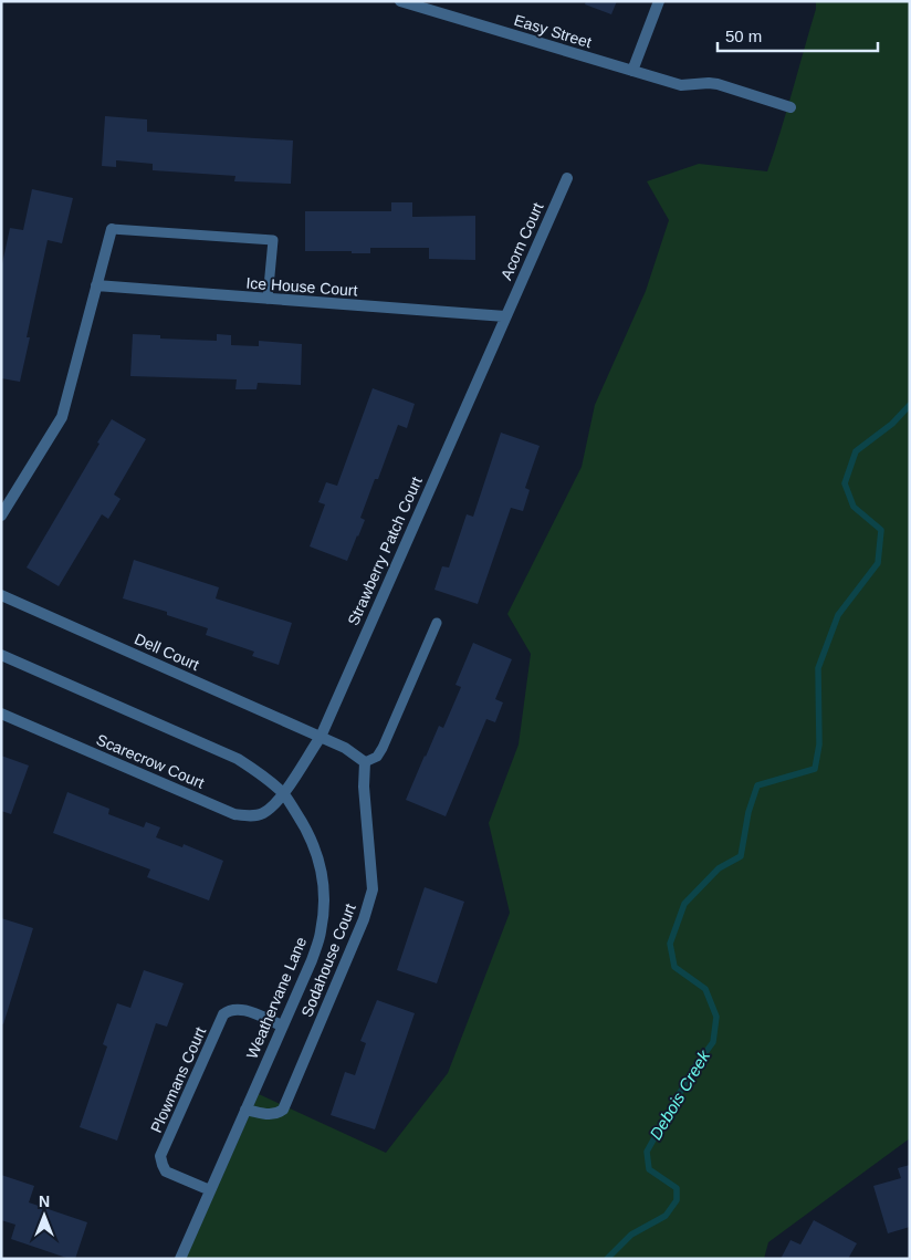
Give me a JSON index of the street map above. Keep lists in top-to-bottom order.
{
  "streets": {
    "street": [
      "Easy Street",
      "Acorn Court",
      "Ice House Court",
      "Strawberry Patch Court",
      "Dell Court",
      "Scarecrow Court",
      "Sodahouse Court",
      "Weathervane Lane",
      "Plowmans Court"
    ]
  },
  "crossings": [
    ["Acorn Court", "Ice House Court"],
    ["Acorn Court", "Strawberry Patch Court"],
    ["Ice House Court", "Strawberry Patch Court"],
    ["Strawberry Patch Court", "Dell Court"],
    ["Strawberry Patch Court", "Scarecrow Court"],
    ["Strawberry Patch Court", "Weathervane Lane"],
    ["Scarecrow Court", "Weathervane Lane"],
    ["Sodahouse Court", "Weathervane Lane"],
    ["Weathervane Lane", "Plowmans Court"]
  ],
  "water": ["Debois Creek"],
  "scale_bar": "50 m",
  "north": "top"
}
